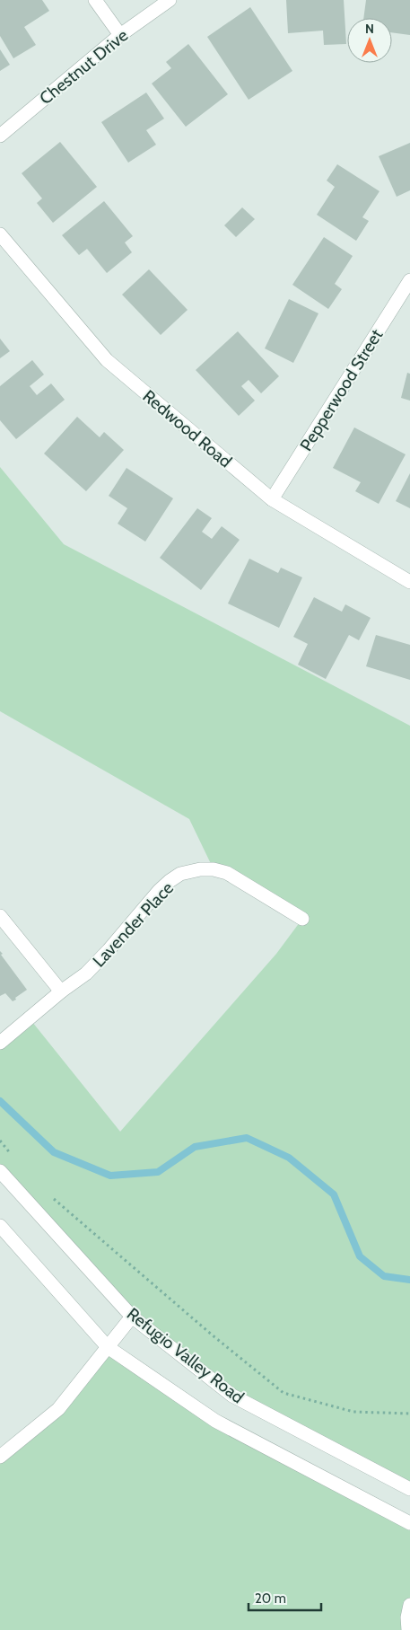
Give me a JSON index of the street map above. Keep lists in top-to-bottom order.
{
  "streets": {
    "street": [
      "Chestnut Drive",
      "Pepperwood Street",
      "Redwood Road",
      "Lavender Place",
      "Refugio Valley Road"
    ]
  },
  "crossings": [
    ["Pepperwood Street", "Redwood Road"]
  ],
  "scale_bar": "20 m",
  "north": "top"
}
